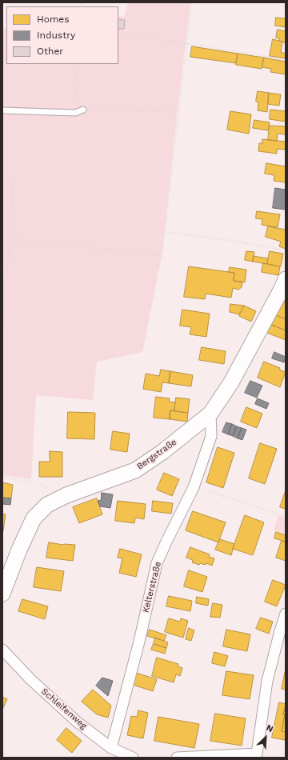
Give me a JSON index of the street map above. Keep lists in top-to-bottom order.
{
  "streets": {
    "street": ["Bergstraße", "Kelterstraße", "Schleifenweg"]
  },
  "crossings": [
    ["Bergstraße", "Kelterstraße"],
    ["Kelterstraße", "Schleifenweg"]
  ],
  "legend": ["Homes", "Industry", "Other"],
  "north": "top right"
}
